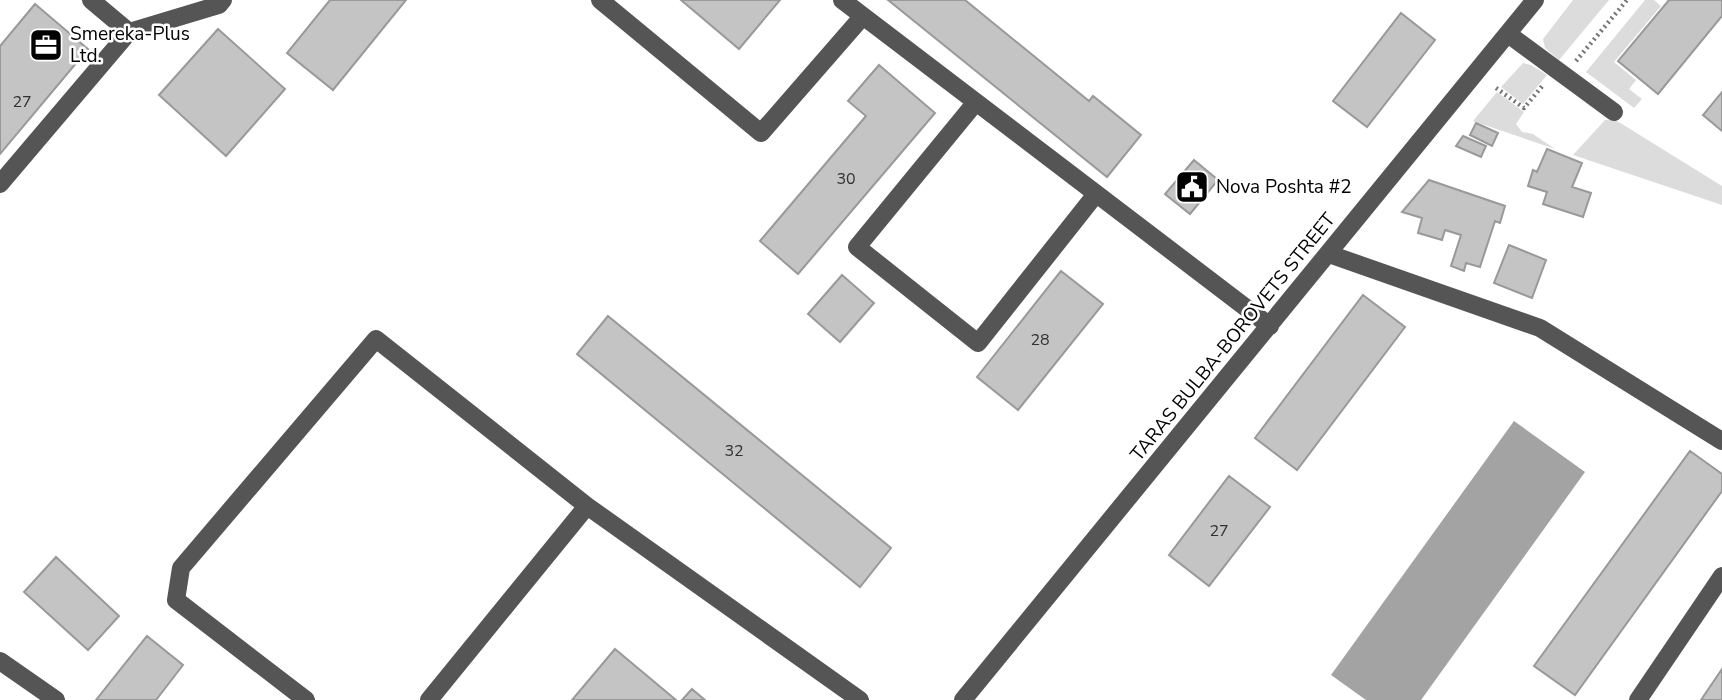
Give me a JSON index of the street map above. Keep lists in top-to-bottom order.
{
  "streets": {
    "street": ["TARAS BULBA-BOROVETS STREET"]
  },
  "places": {
    "office": ["Smereka-Plus Ltd."],
    "public building": ["Nova Poshta #2"]
  },
  "house_numbers": [
    "27",
    "30",
    "28",
    "32",
    "27"
  ]
}
